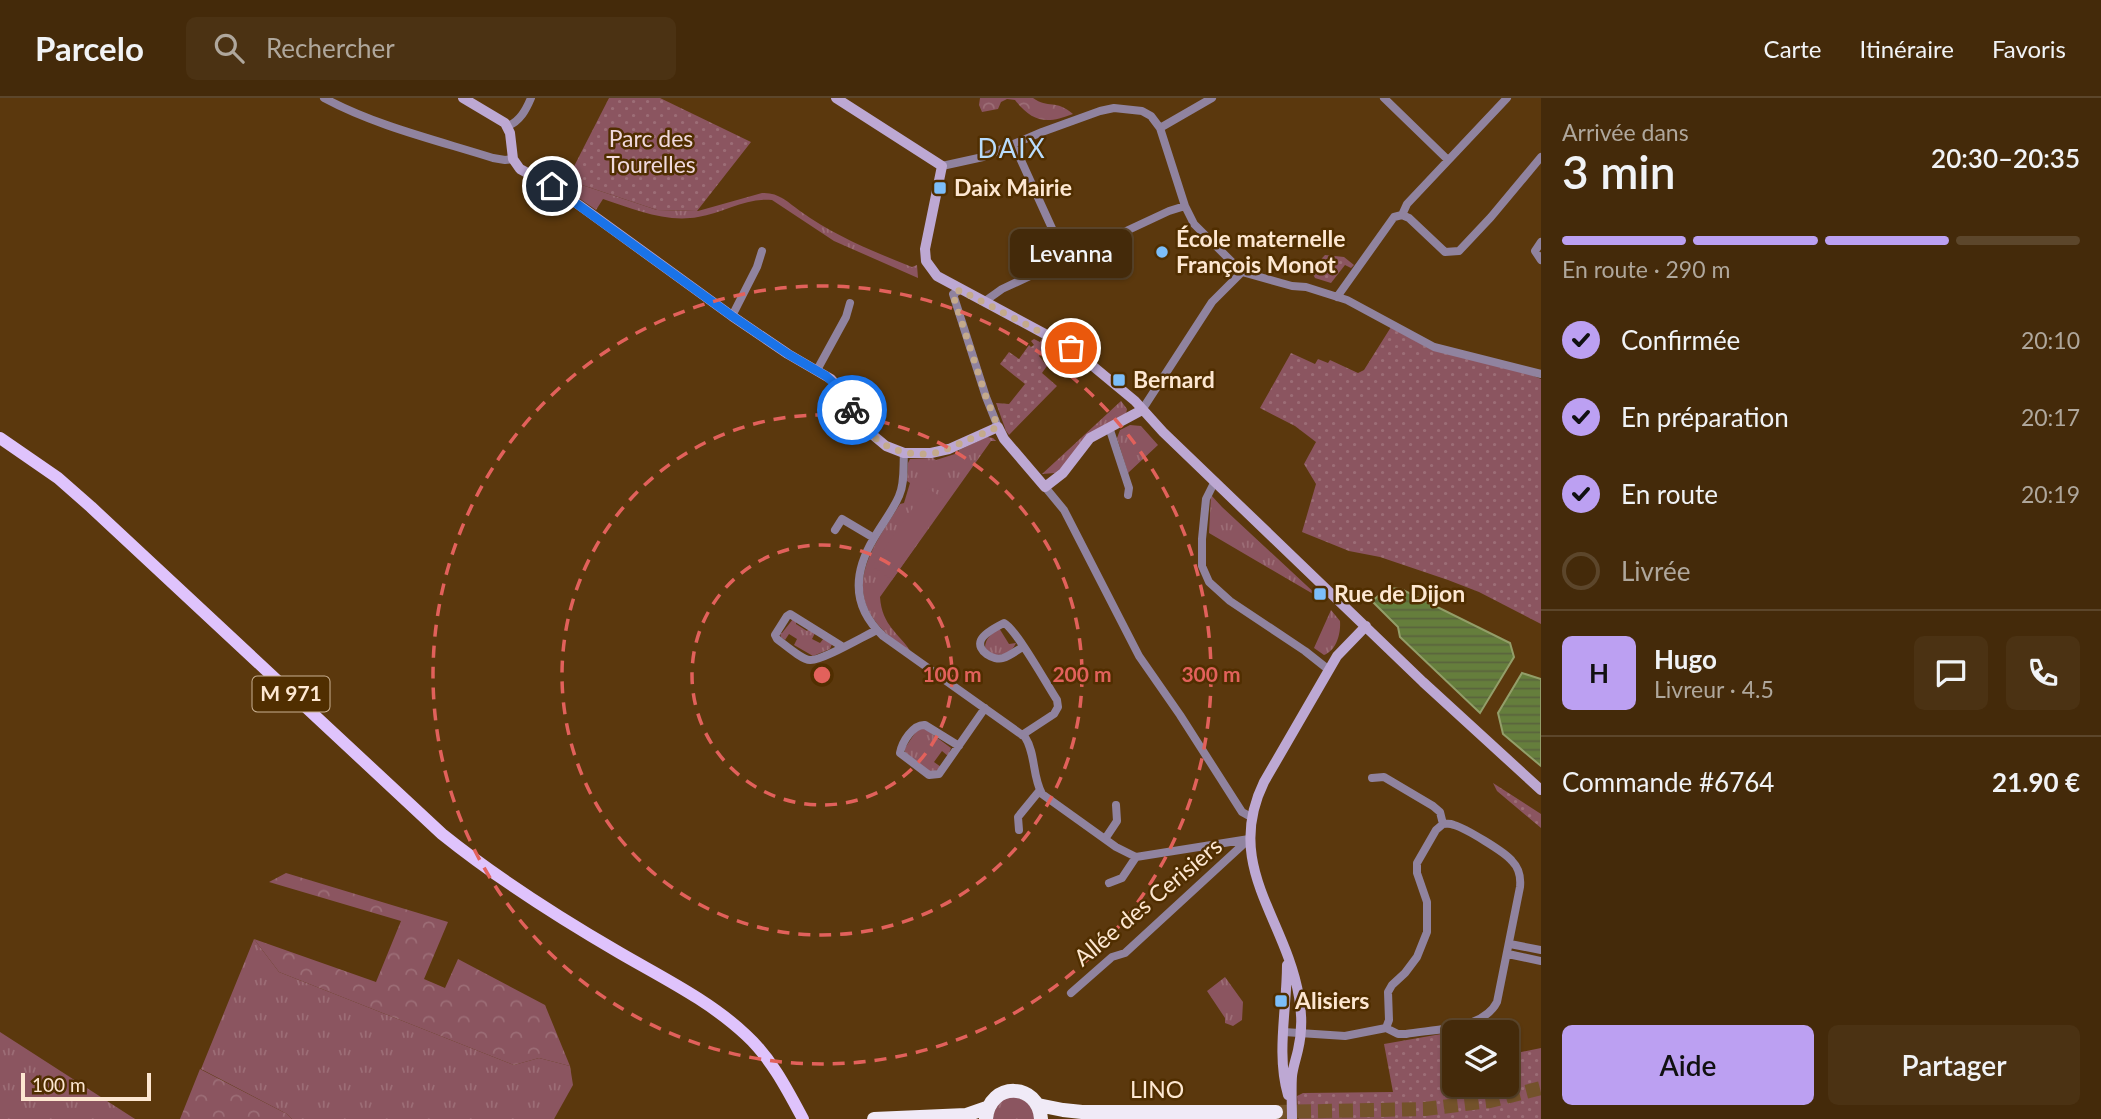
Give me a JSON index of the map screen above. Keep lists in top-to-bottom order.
{
  "streets": {
    "highway": ["LINO"],
    "main road": ["M 971"],
    "street": ["Allée des Cerisiers"]
  },
  "districts": ["DAIX"],
  "parks": ["Parc des Tourelles"],
  "places": {
    "transit": [
      "Daix Mairie",
      "Bernard",
      "Rue de Dijon",
      "Alisiers"
    ],
    "other": ["École maternelle François Monot", "Levanna"]
  },
  "scale_bar": "100 m",
  "page": {
    "header": "Parcelo",
    "search": "Rechercher",
    "nav": ["Carte", "Itinéraire", "Favoris"],
    "heading": ["3 min", "Arrivée dans", "20:30–20:35"],
    "panel": [
      "Hugo",
      "Livreur · 4.5",
      "Commande #6764",
      "21.90 €"
    ],
    "bar": "En route · 290 m",
    "bubble": "Levanna",
    "list": [
      ["Confirmée", "20:10"],
      ["En préparation", "20:17"],
      ["En route", "20:19"],
      "Livrée"
    ],
    "round": "H",
    "buttons": ["Aide", "Partager"],
    "scale": "100 m"
  },
  "rings": ["100 m", "200 m", "300 m"]
}
